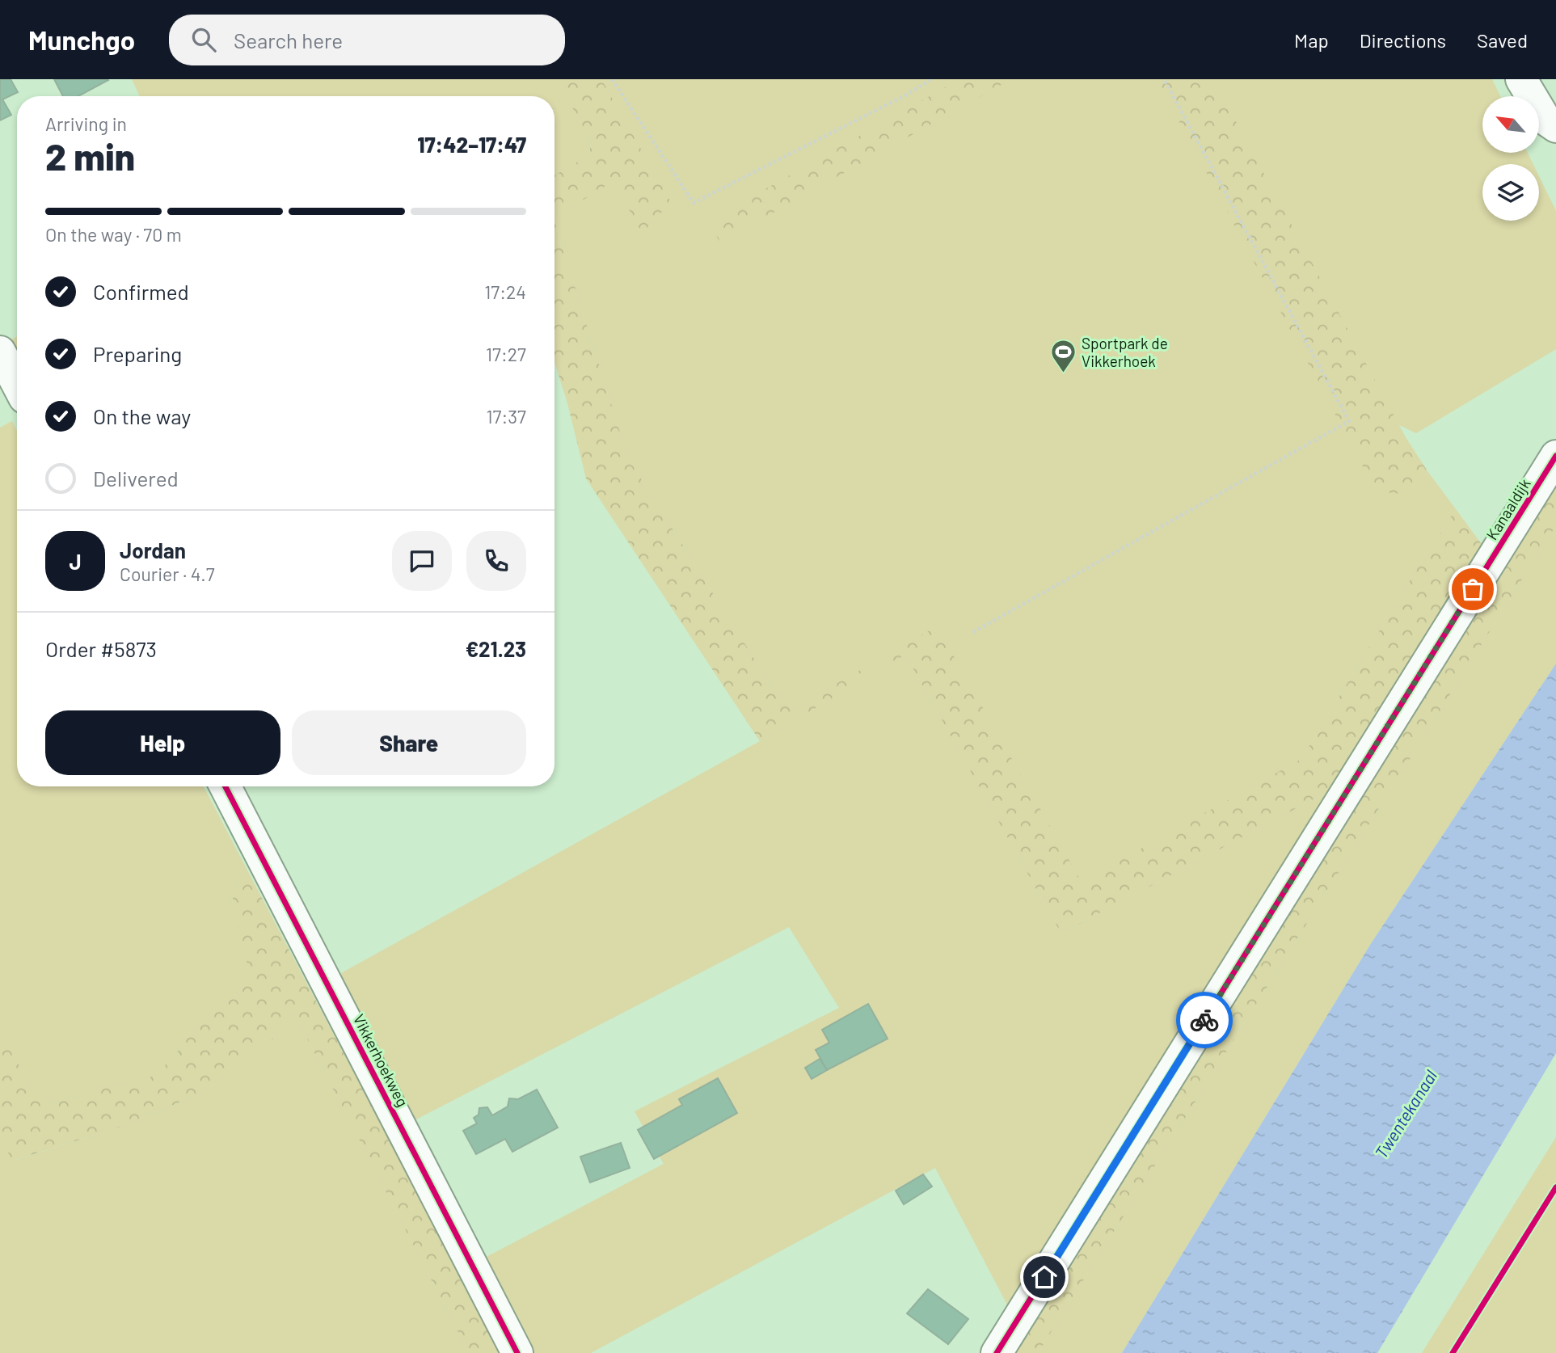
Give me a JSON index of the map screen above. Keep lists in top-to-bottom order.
{
  "streets": {
    "street": ["Kanaaldijk", "Vikkerhoekweg"]
  },
  "water": ["Twentekanaal"],
  "places": {
    "sports": ["Sportpark de Vikkerhoek"]
  },
  "north": "top left",
  "page": {
    "header": "Munchgo",
    "search": "Search here",
    "nav": ["Map", "Directions", "Saved"],
    "heading": ["2 min", "Arriving in", "17:42–17:47"],
    "panel": [
      "Jordan",
      "Courier · 4.7",
      "Order #5873",
      "€21.23"
    ],
    "bar": "On the way · 70 m",
    "list": [
      ["Confirmed", "17:24"],
      ["Preparing", "17:27"],
      ["On the way", "17:37"],
      "Delivered"
    ],
    "round": "J",
    "buttons": ["Help", "Share"]
  }
}
